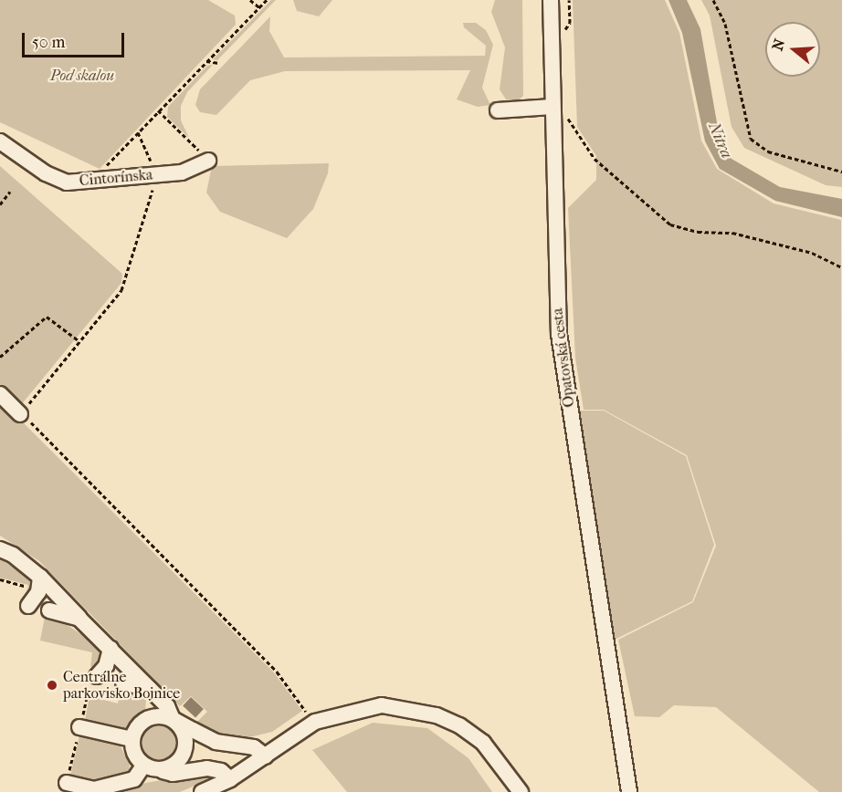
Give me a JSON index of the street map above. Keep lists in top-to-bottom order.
{
  "streets": {
    "street": ["Cintorínska", "Opatovská cesta"]
  },
  "water": ["Nitra"],
  "parks": ["Pod skalou"],
  "places": ["Centrálne parkovisko Bojnice"],
  "scale_bar": "50 m",
  "north": "left"
}
